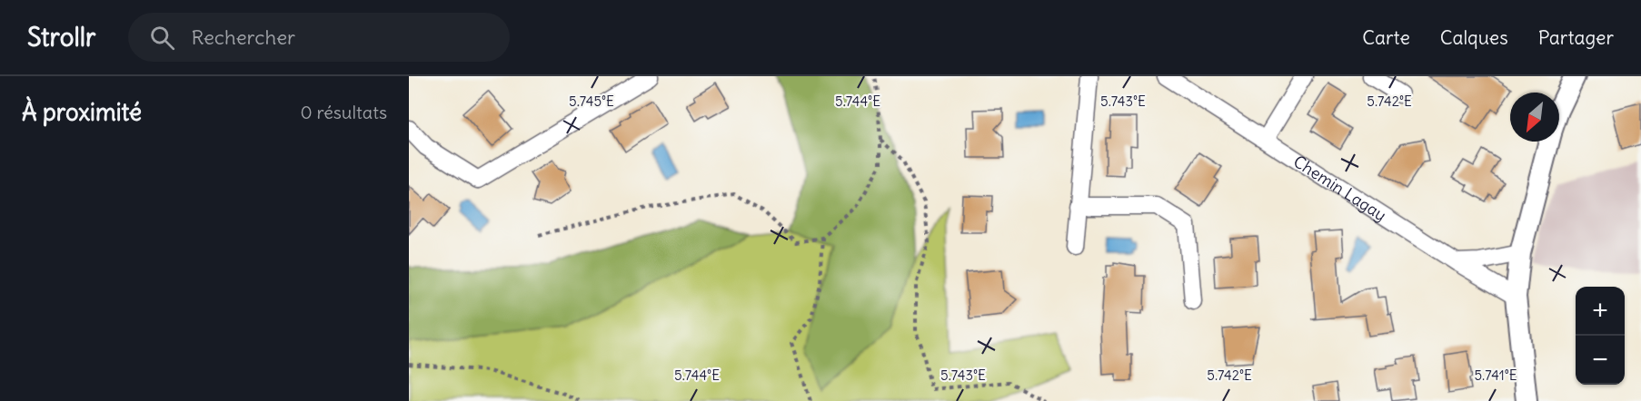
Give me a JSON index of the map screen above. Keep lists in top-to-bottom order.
{
  "streets": {
    "street": ["Chemin Lagay"]
  },
  "north": "bottom left",
  "page": {
    "header": "Strollr",
    "search": "Rechercher",
    "nav": ["Carte", "Calques", "Partager"],
    "heading": ["À proximité", "0 résultats"],
    "map_buttons": ["+", "−"]
  },
  "coordinates": [
    "5.745°E",
    "5.744°E",
    "5.743°E",
    "5.742°E",
    "5.741°E"
  ]
}
